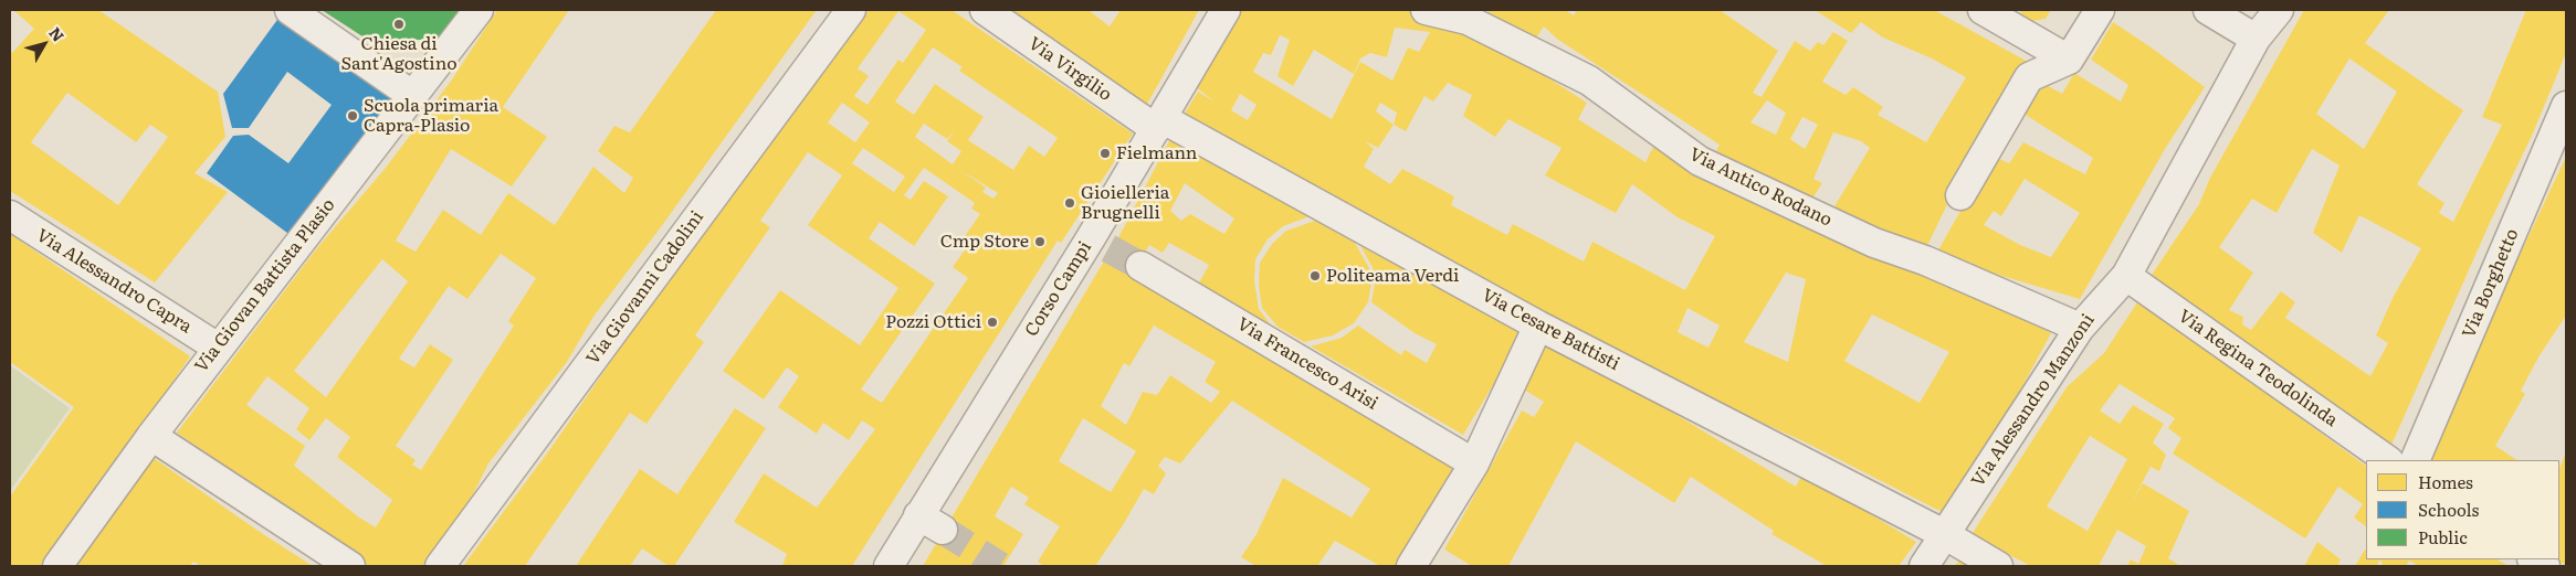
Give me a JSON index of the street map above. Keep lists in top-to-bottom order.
{
  "streets": {
    "street": [
      "Via Virgilio",
      "Via Antico Rodano",
      "Via Alessandro Capra",
      "Via Borghetto",
      "Via Giovan Battista Plasio",
      "Via Giovanni Cadolini",
      "Corso Campi",
      "Via Cesare Battisti",
      "Via Francesco Arisi",
      "Via Regina Teodolinda",
      "Via Alessandro Manzoni"
    ]
  },
  "crossings": [
    ["Via Virgilio", "Corso Campi"],
    ["Via Virgilio", "Via Cesare Battisti"],
    ["Via Antico Rodano", "Via Alessandro Manzoni"],
    ["Via Alessandro Capra", "Via Giovan Battista Plasio"],
    ["Corso Campi", "Via Cesare Battisti"],
    ["Via Cesare Battisti", "Via Alessandro Manzoni"],
    ["Via Regina Teodolinda", "Via Alessandro Manzoni"]
  ],
  "places": [
    "Chiesa di Sant'Agostino",
    "Scuola primaria Capra-Plasio",
    "Fielmann",
    "Gioielleria Brugnelli",
    "Cmp Store",
    "Politeama Verdi",
    "Pozzi Ottici"
  ],
  "legend": ["Homes", "Schools", "Public"],
  "north": "top right"
}
